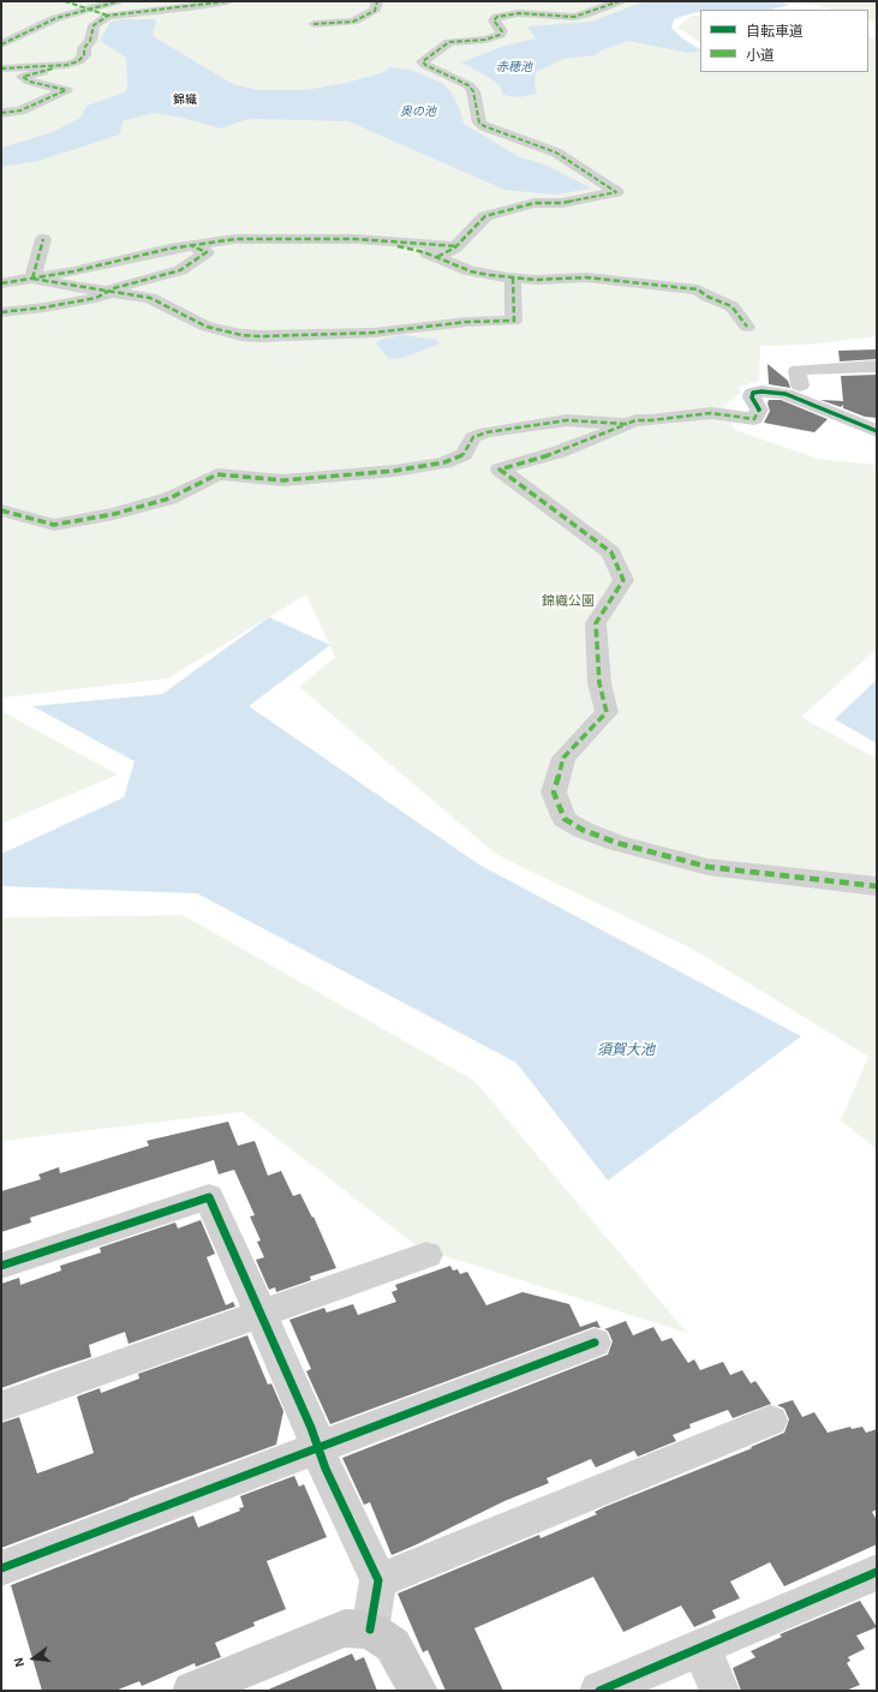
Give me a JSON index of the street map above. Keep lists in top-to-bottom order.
{
  "districts": ["錦織"],
  "water": ["赤穂池", "奥の池", "須賀大池"],
  "parks": ["錦織公園"],
  "legend": ["自転車道", "小道"],
  "north": "left"
}
